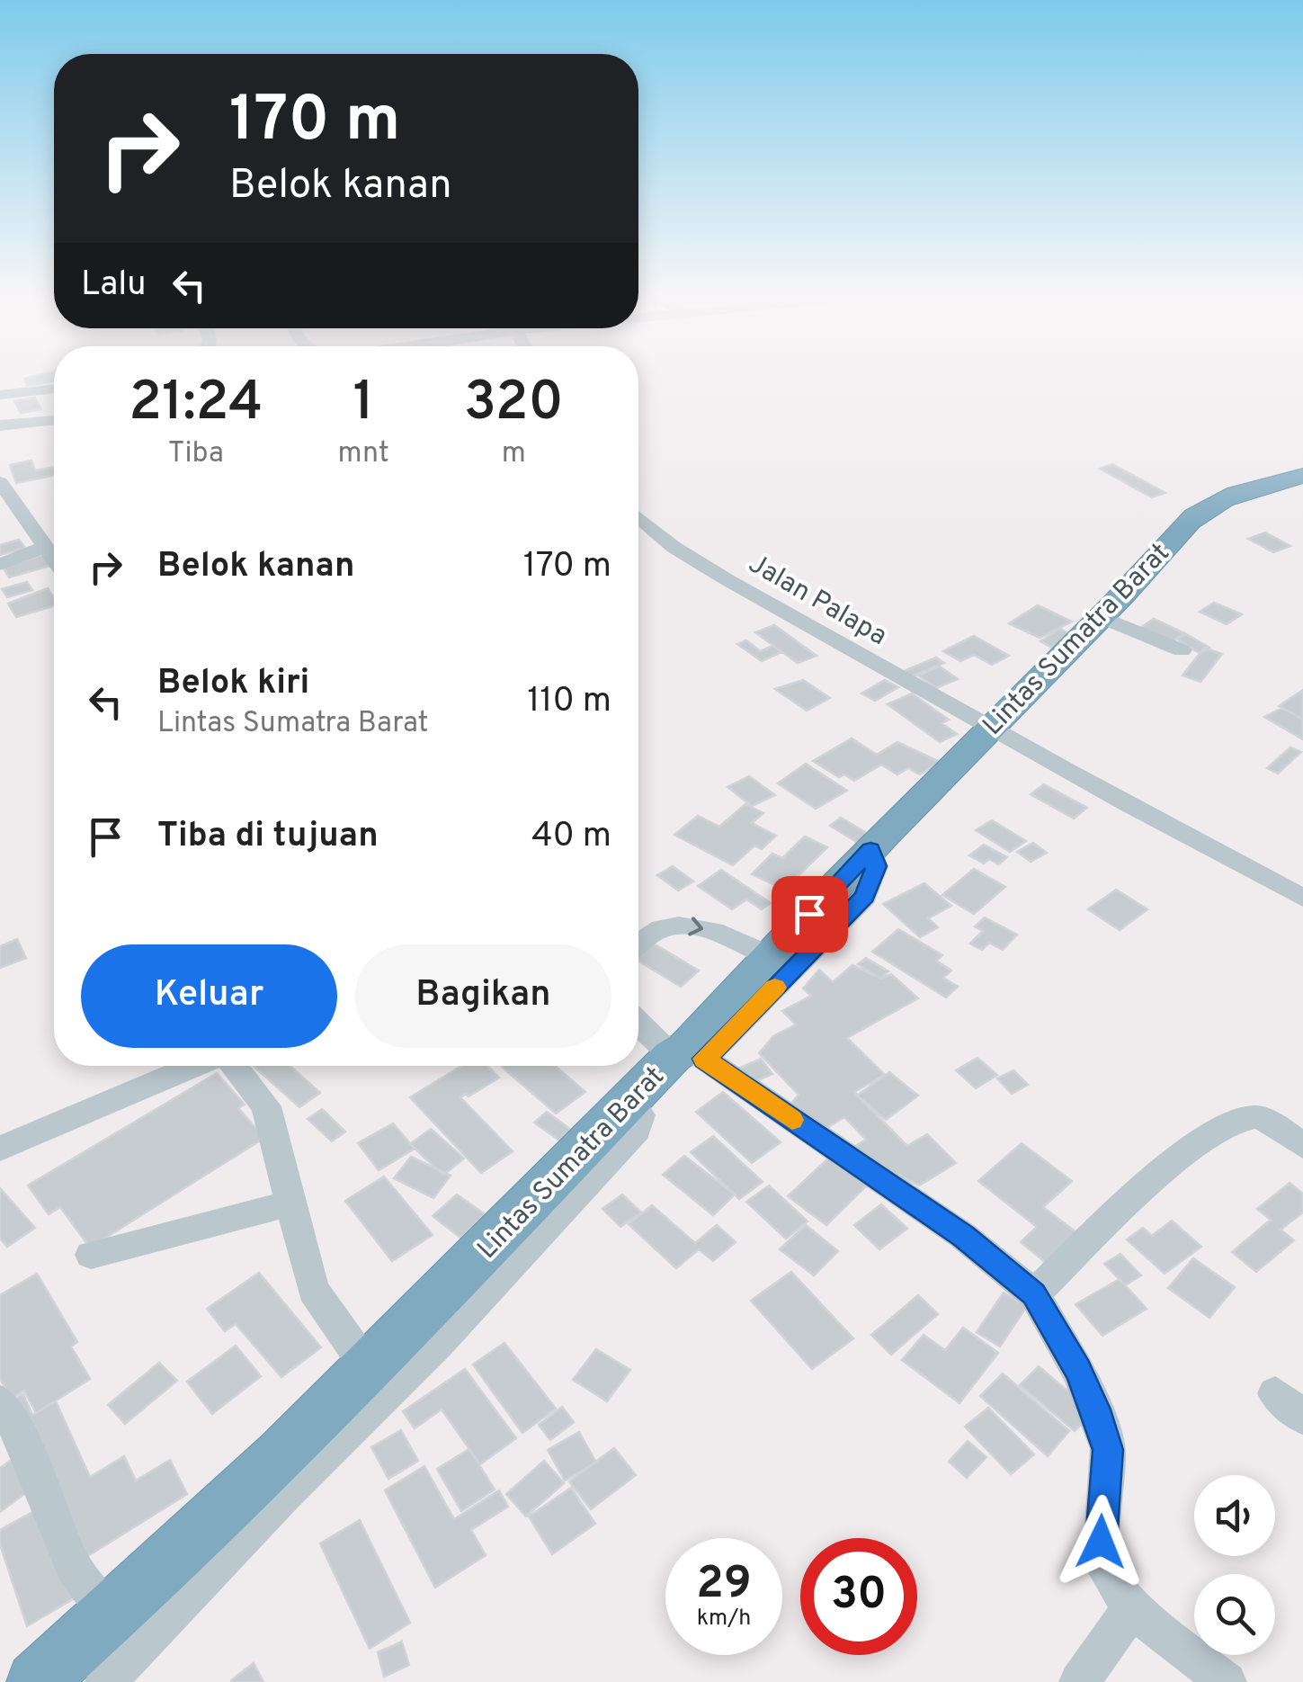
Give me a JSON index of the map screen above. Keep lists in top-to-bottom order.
{
  "streets": {
    "highway": ["Lintas Sumatra Barat"],
    "street": ["Jalan Palapa"]
  },
  "crossings": [
    ["Jalan Palapa", "Lintas Sumatra Barat"]
  ],
  "page": {
    "turn": ["170 m", "Belok kanan"],
    "then": "Lalu",
    "eta": [
      "21:24",
      "Tiba",
      "1",
      "mnt",
      "320",
      "m"
    ],
    "list": [
      {
        "name": "Belok kanan",
        "value": "170 m"
      },
      {
        "name": "Belok kiri",
        "note": "Lintas Sumatra Barat",
        "value": "110 m"
      },
      {
        "name": "Tiba di tujuan",
        "value": "40 m"
      }
    ],
    "buttons": ["Keluar", "Bagikan"],
    "speed": "29 km/h",
    "limit": "30"
  }
}
